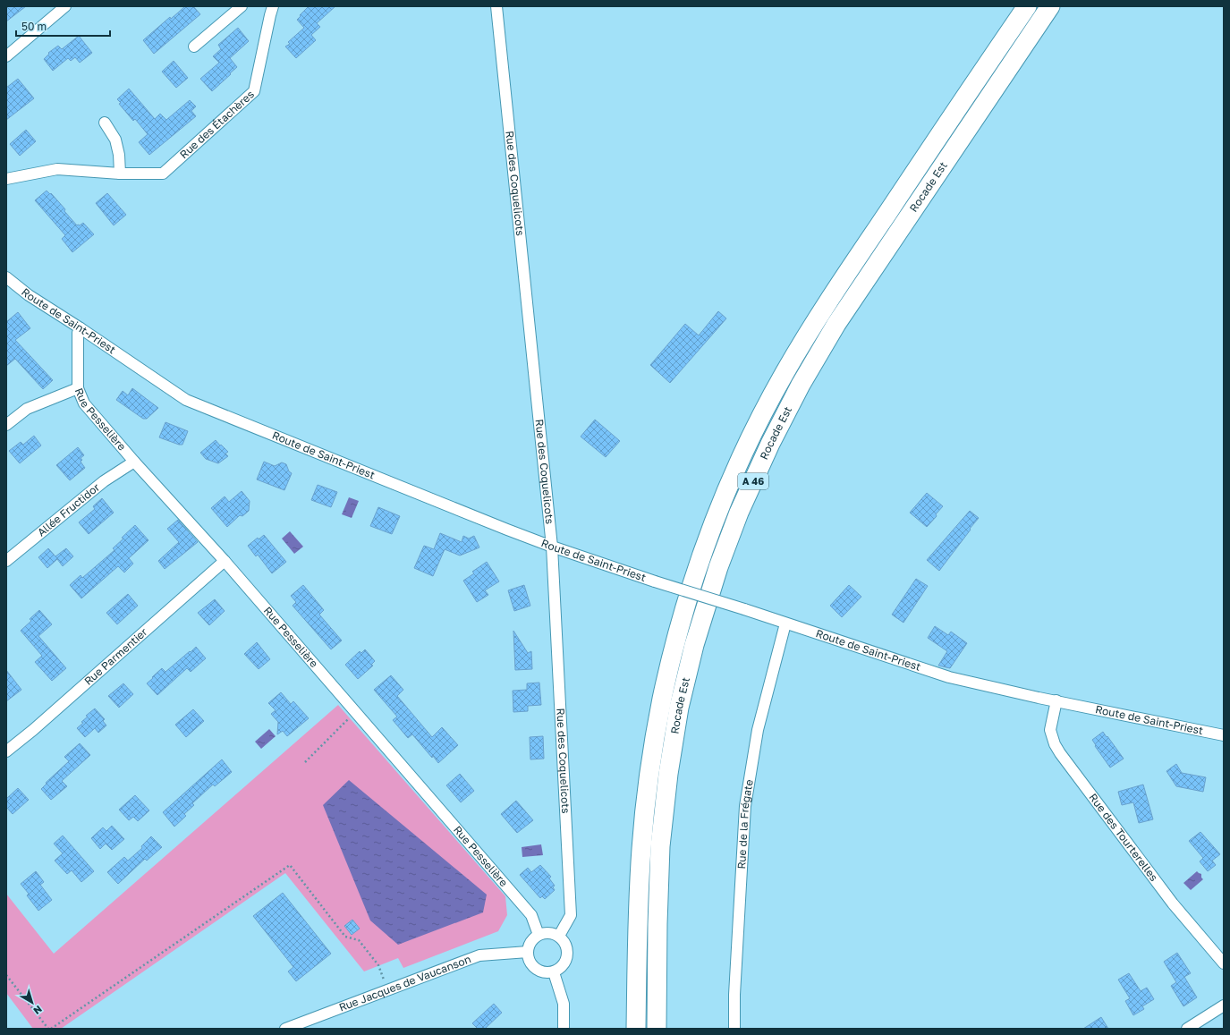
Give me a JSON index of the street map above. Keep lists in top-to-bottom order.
{
  "streets": {
    "highway": ["Rocade Est", "A 46"],
    "street": [
      "Rue des Étachères",
      "Rue des Coquelicots",
      "Route de Saint-Priest",
      "Rue Pesselière",
      "Allée Fructidor",
      "Rue Parmentier",
      "Rue de la Frégate",
      "Rue des Tourterelles",
      "Rue Jacques de Vaucanson"
    ]
  },
  "crossings": [
    ["Rue des Coquelicots", "Route de Saint-Priest"],
    ["Rue des Coquelicots", "Rue Pesselière"],
    ["Rue des Coquelicots", "Rue Jacques de Vaucanson"],
    ["Route de Saint-Priest", "Rue Pesselière"],
    ["Route de Saint-Priest", "Rue de la Frégate"],
    ["Route de Saint-Priest", "Rue des Tourterelles"],
    ["Rue Pesselière", "Allée Fructidor"],
    ["Rue Pesselière", "Rue Parmentier"],
    ["Rue Pesselière", "Rue Jacques de Vaucanson"]
  ],
  "scale_bar": "50 m",
  "north": "bottom right"
}
